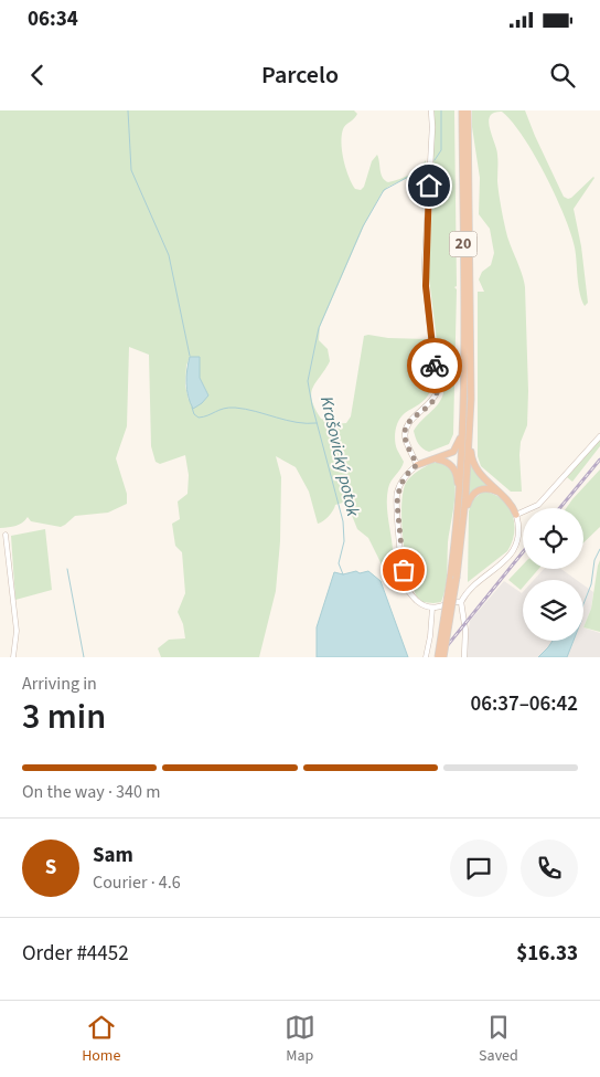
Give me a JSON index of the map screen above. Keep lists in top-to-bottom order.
{
  "streets": {
    "highway": ["20"]
  },
  "water": ["Krašovický potok"],
  "page": {
    "status": "06:34",
    "header": "Parcelo",
    "heading": ["3 min", "Arriving in", "06:37–06:42"],
    "panel": [
      "Sam",
      "Courier · 4.6",
      "Order #4452",
      "$16.33"
    ],
    "bar": "On the way · 340 m",
    "round": "S",
    "tabs": ["Home", "Map", "Saved"]
  }
}
